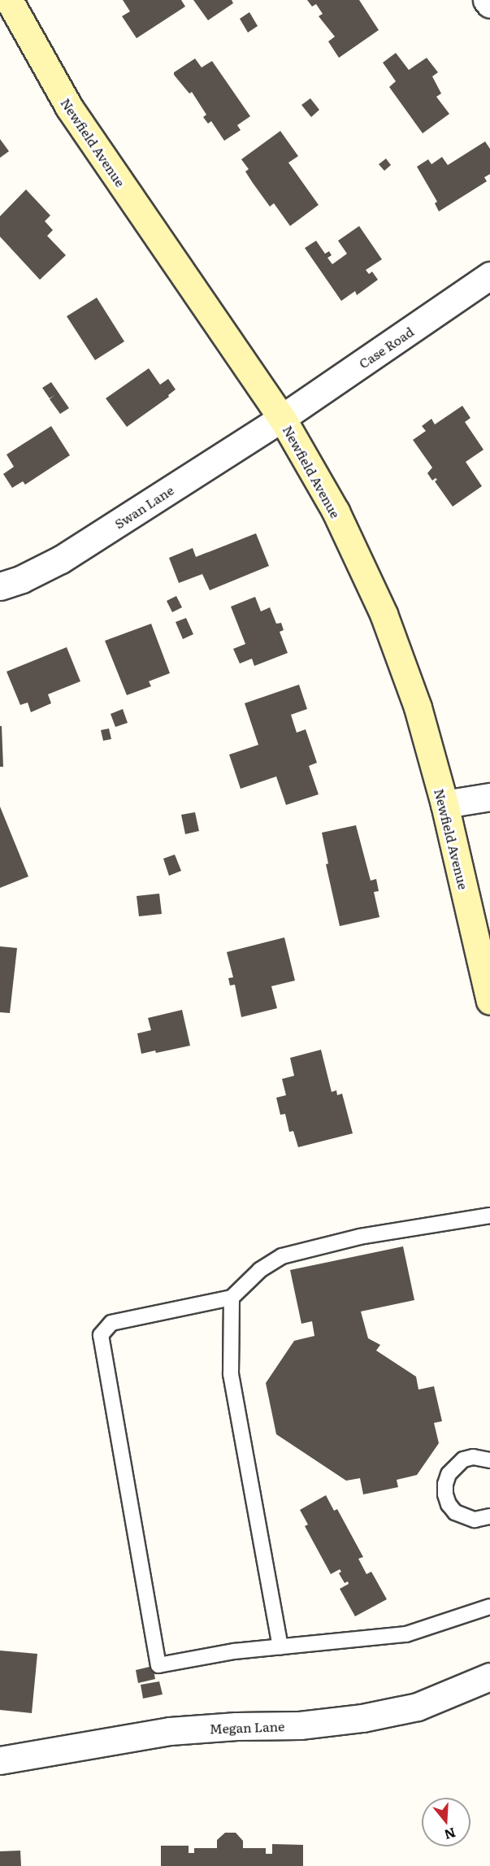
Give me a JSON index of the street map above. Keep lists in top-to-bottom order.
{
  "streets": {
    "main road": ["Newfield Avenue"],
    "street": ["Case Road", "Swan Lane", "Megan Lane"]
  },
  "crossings": [
    ["Newfield Avenue", "Case Road"],
    ["Newfield Avenue", "Swan Lane"],
    ["Case Road", "Swan Lane"]
  ],
  "north": "bottom"
}
